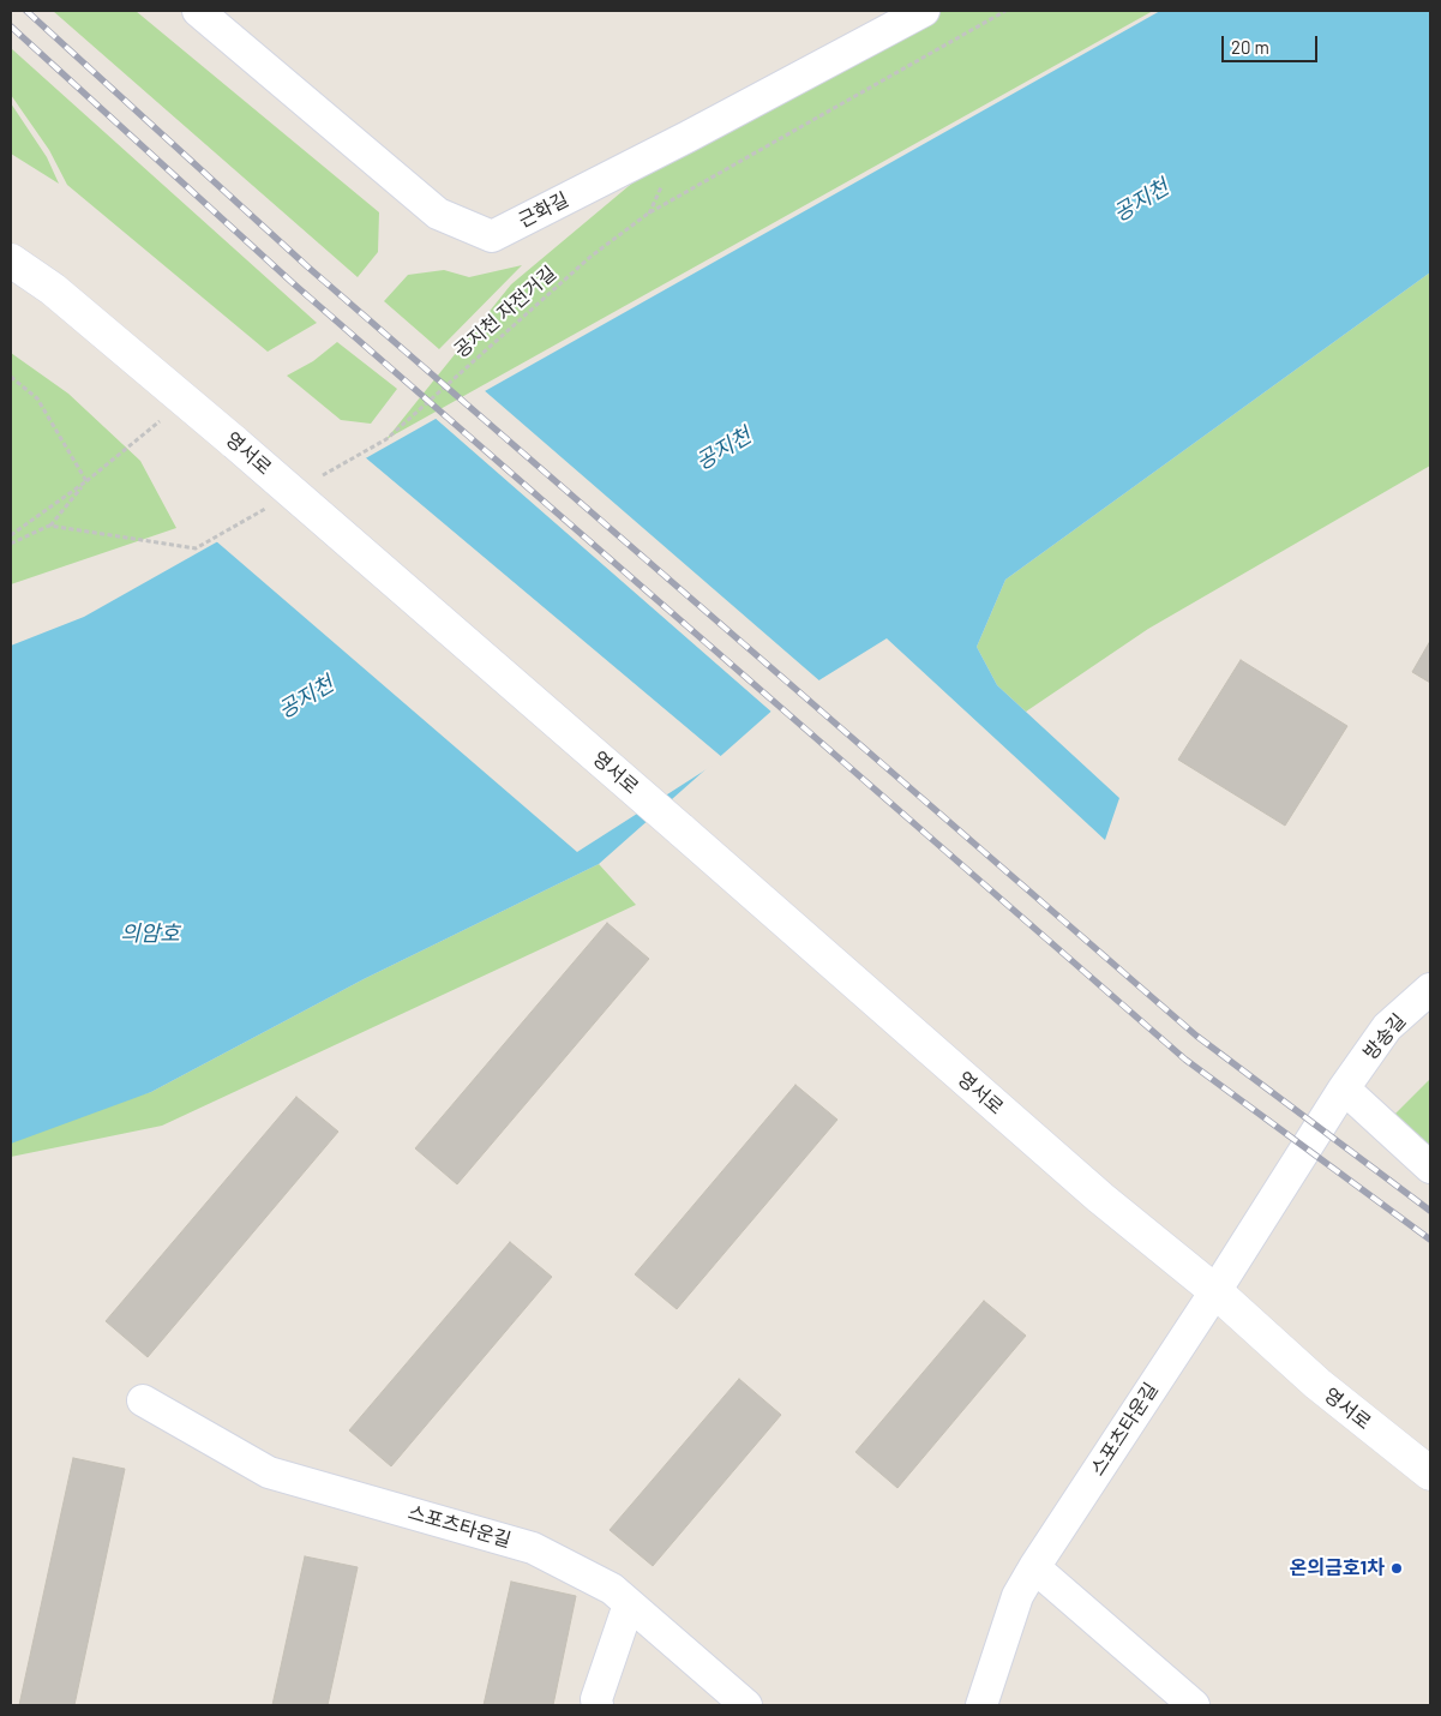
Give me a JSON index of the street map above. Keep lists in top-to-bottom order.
{
  "streets": {
    "street": [
      "근화길",
      "영서로",
      "방송길",
      "스포츠타운길"
    ],
    "path": ["공지천 자전거길"]
  },
  "crossings": [
    ["영서로", "스포츠타운길"]
  ],
  "water": ["공지천", "의암호"],
  "places": ["온의금호1차"],
  "scale_bar": "20 m"
}
